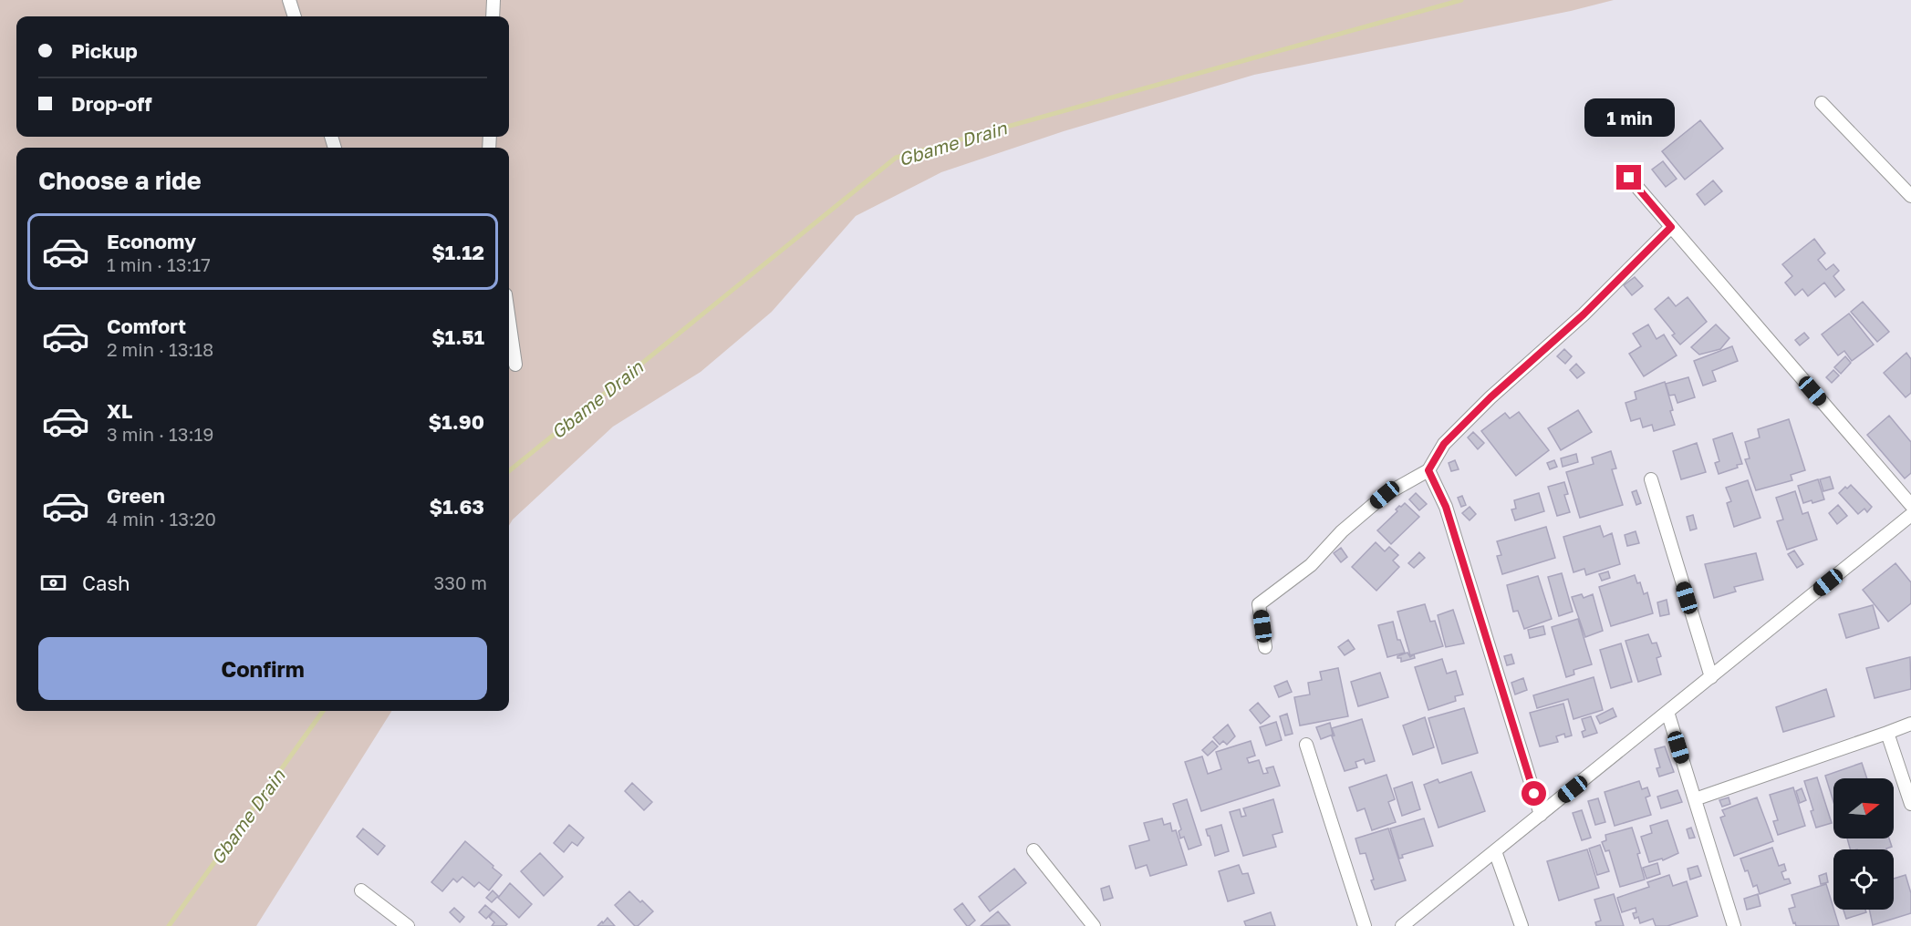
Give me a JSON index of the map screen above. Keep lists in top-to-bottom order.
{
  "water": ["Gbame Drain"],
  "north": "right",
  "page": {
    "banner": ["Pickup", "Drop-off"],
    "bubble": "1 min",
    "heading": "Choose a ride",
    "list": [
      {
        "name": "Economy",
        "note": "1 min · 13:17",
        "value": "$1.12"
      },
      {
        "name": "Comfort",
        "note": "2 min · 13:18",
        "value": "$1.51"
      },
      {
        "name": "XL",
        "note": "3 min · 13:19",
        "value": "$1.90"
      },
      {
        "name": "Green",
        "note": "4 min · 13:20",
        "value": "$1.63"
      }
    ],
    "pay": ["Cash", "330 m"],
    "buttons": "Confirm"
  }
}
